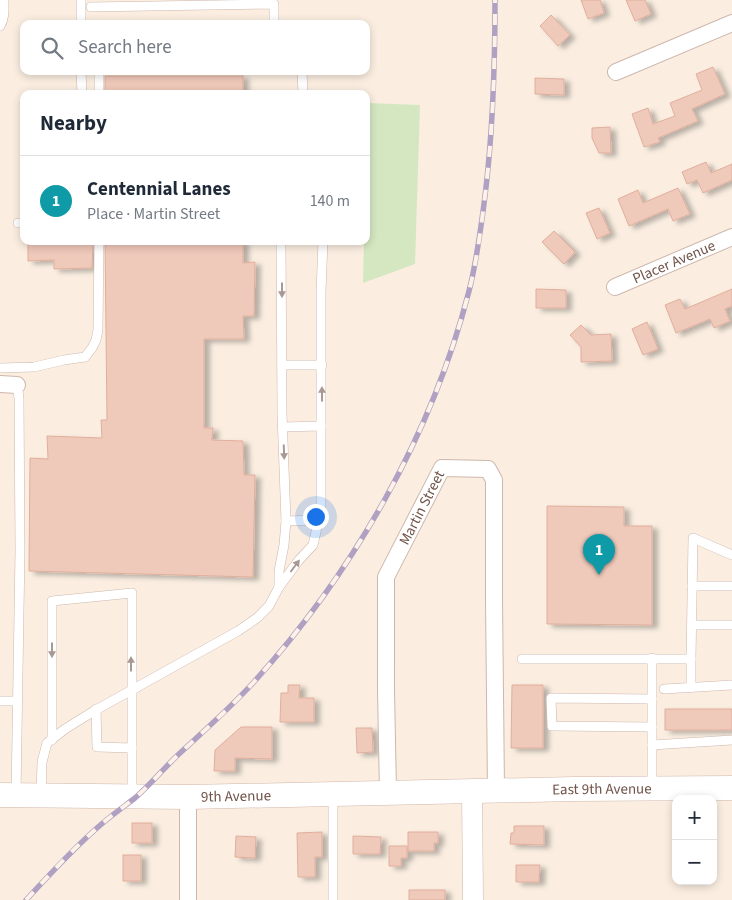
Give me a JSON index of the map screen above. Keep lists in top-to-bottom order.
{
  "streets": {
    "main road": ["East 9th Avenue", "9th Avenue"],
    "street": ["Placer Avenue", "Martin Street"]
  },
  "crossings": [
    ["Martin Street", "East 9th Avenue"],
    ["Martin Street", "9th Avenue"],
    ["East 9th Avenue", "9th Avenue"]
  ],
  "page": {
    "search": "Search here",
    "heading": "Nearby",
    "list": [
      {
        "mark": "1",
        "name": "Centennial Lanes",
        "note": "Place · Martin Street",
        "value": "140 m"
      }
    ],
    "pins": "1",
    "map_buttons": ["+", "−"]
  }
}
